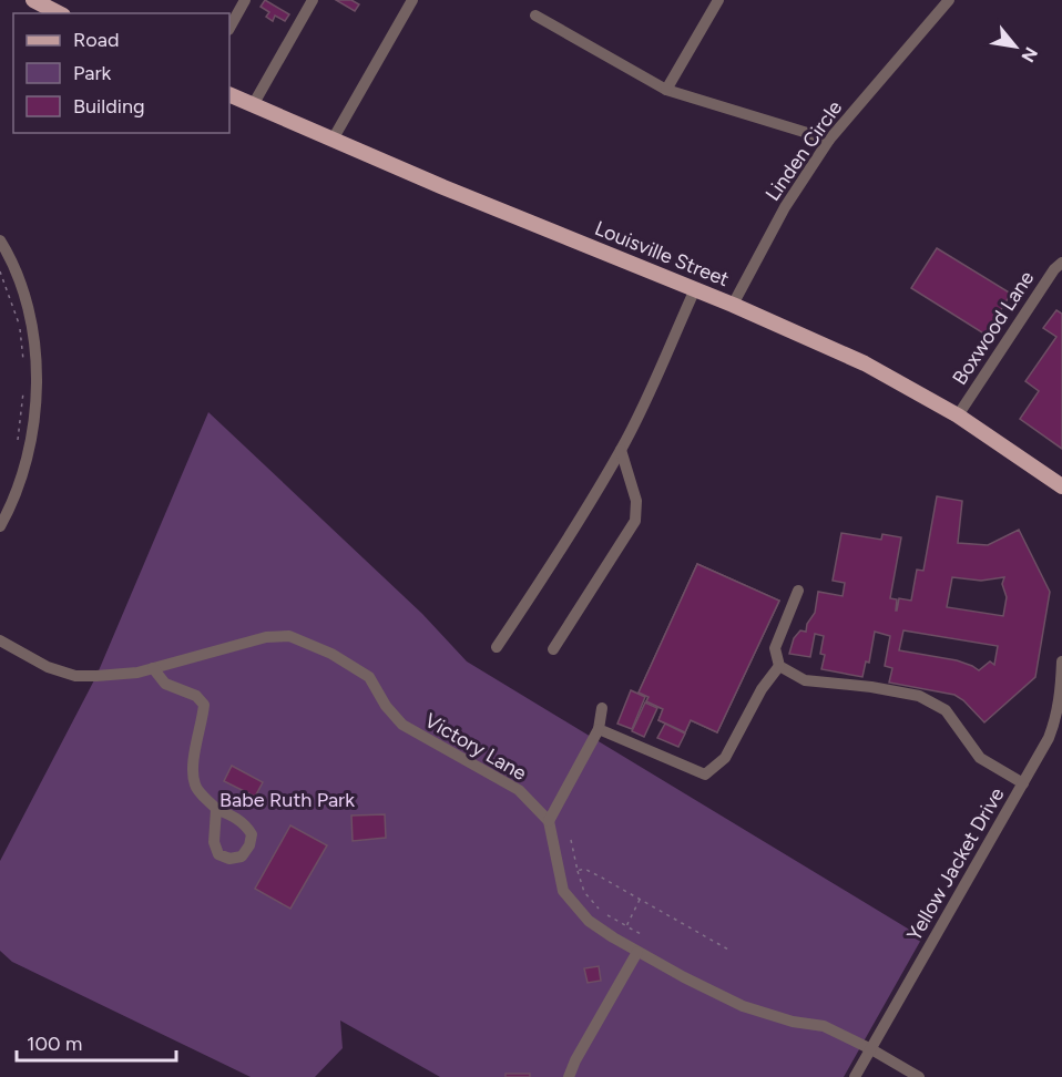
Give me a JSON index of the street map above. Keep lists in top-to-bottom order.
{
  "streets": {
    "main road": ["Louisville Street"],
    "street": [
      "Linden Circle",
      "Boxwood Lane",
      "Victory Lane",
      "Yellow Jacket Drive"
    ]
  },
  "crossings": [
    ["Linden Circle", "Louisville Street"],
    ["Louisville Street", "Boxwood Lane"]
  ],
  "parks": ["Babe Ruth Park"],
  "legend": ["Road", "Park", "Building"],
  "scale_bar": "100 m",
  "north": "bottom right"
}
